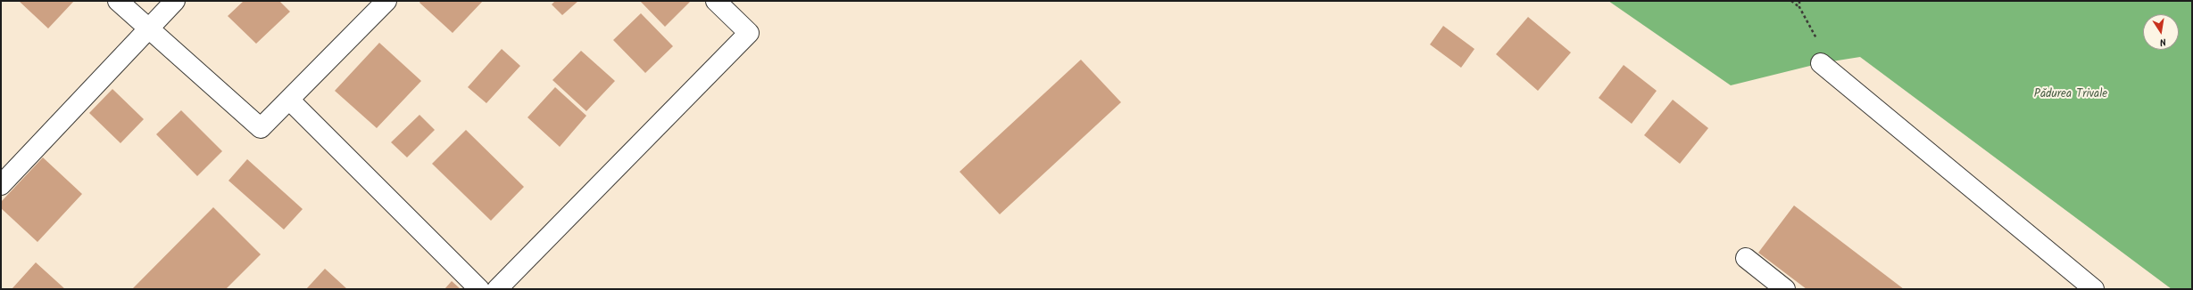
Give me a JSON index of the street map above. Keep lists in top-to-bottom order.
{
  "parks": ["Pădurea Trivale"],
  "north": "bottom"
}
